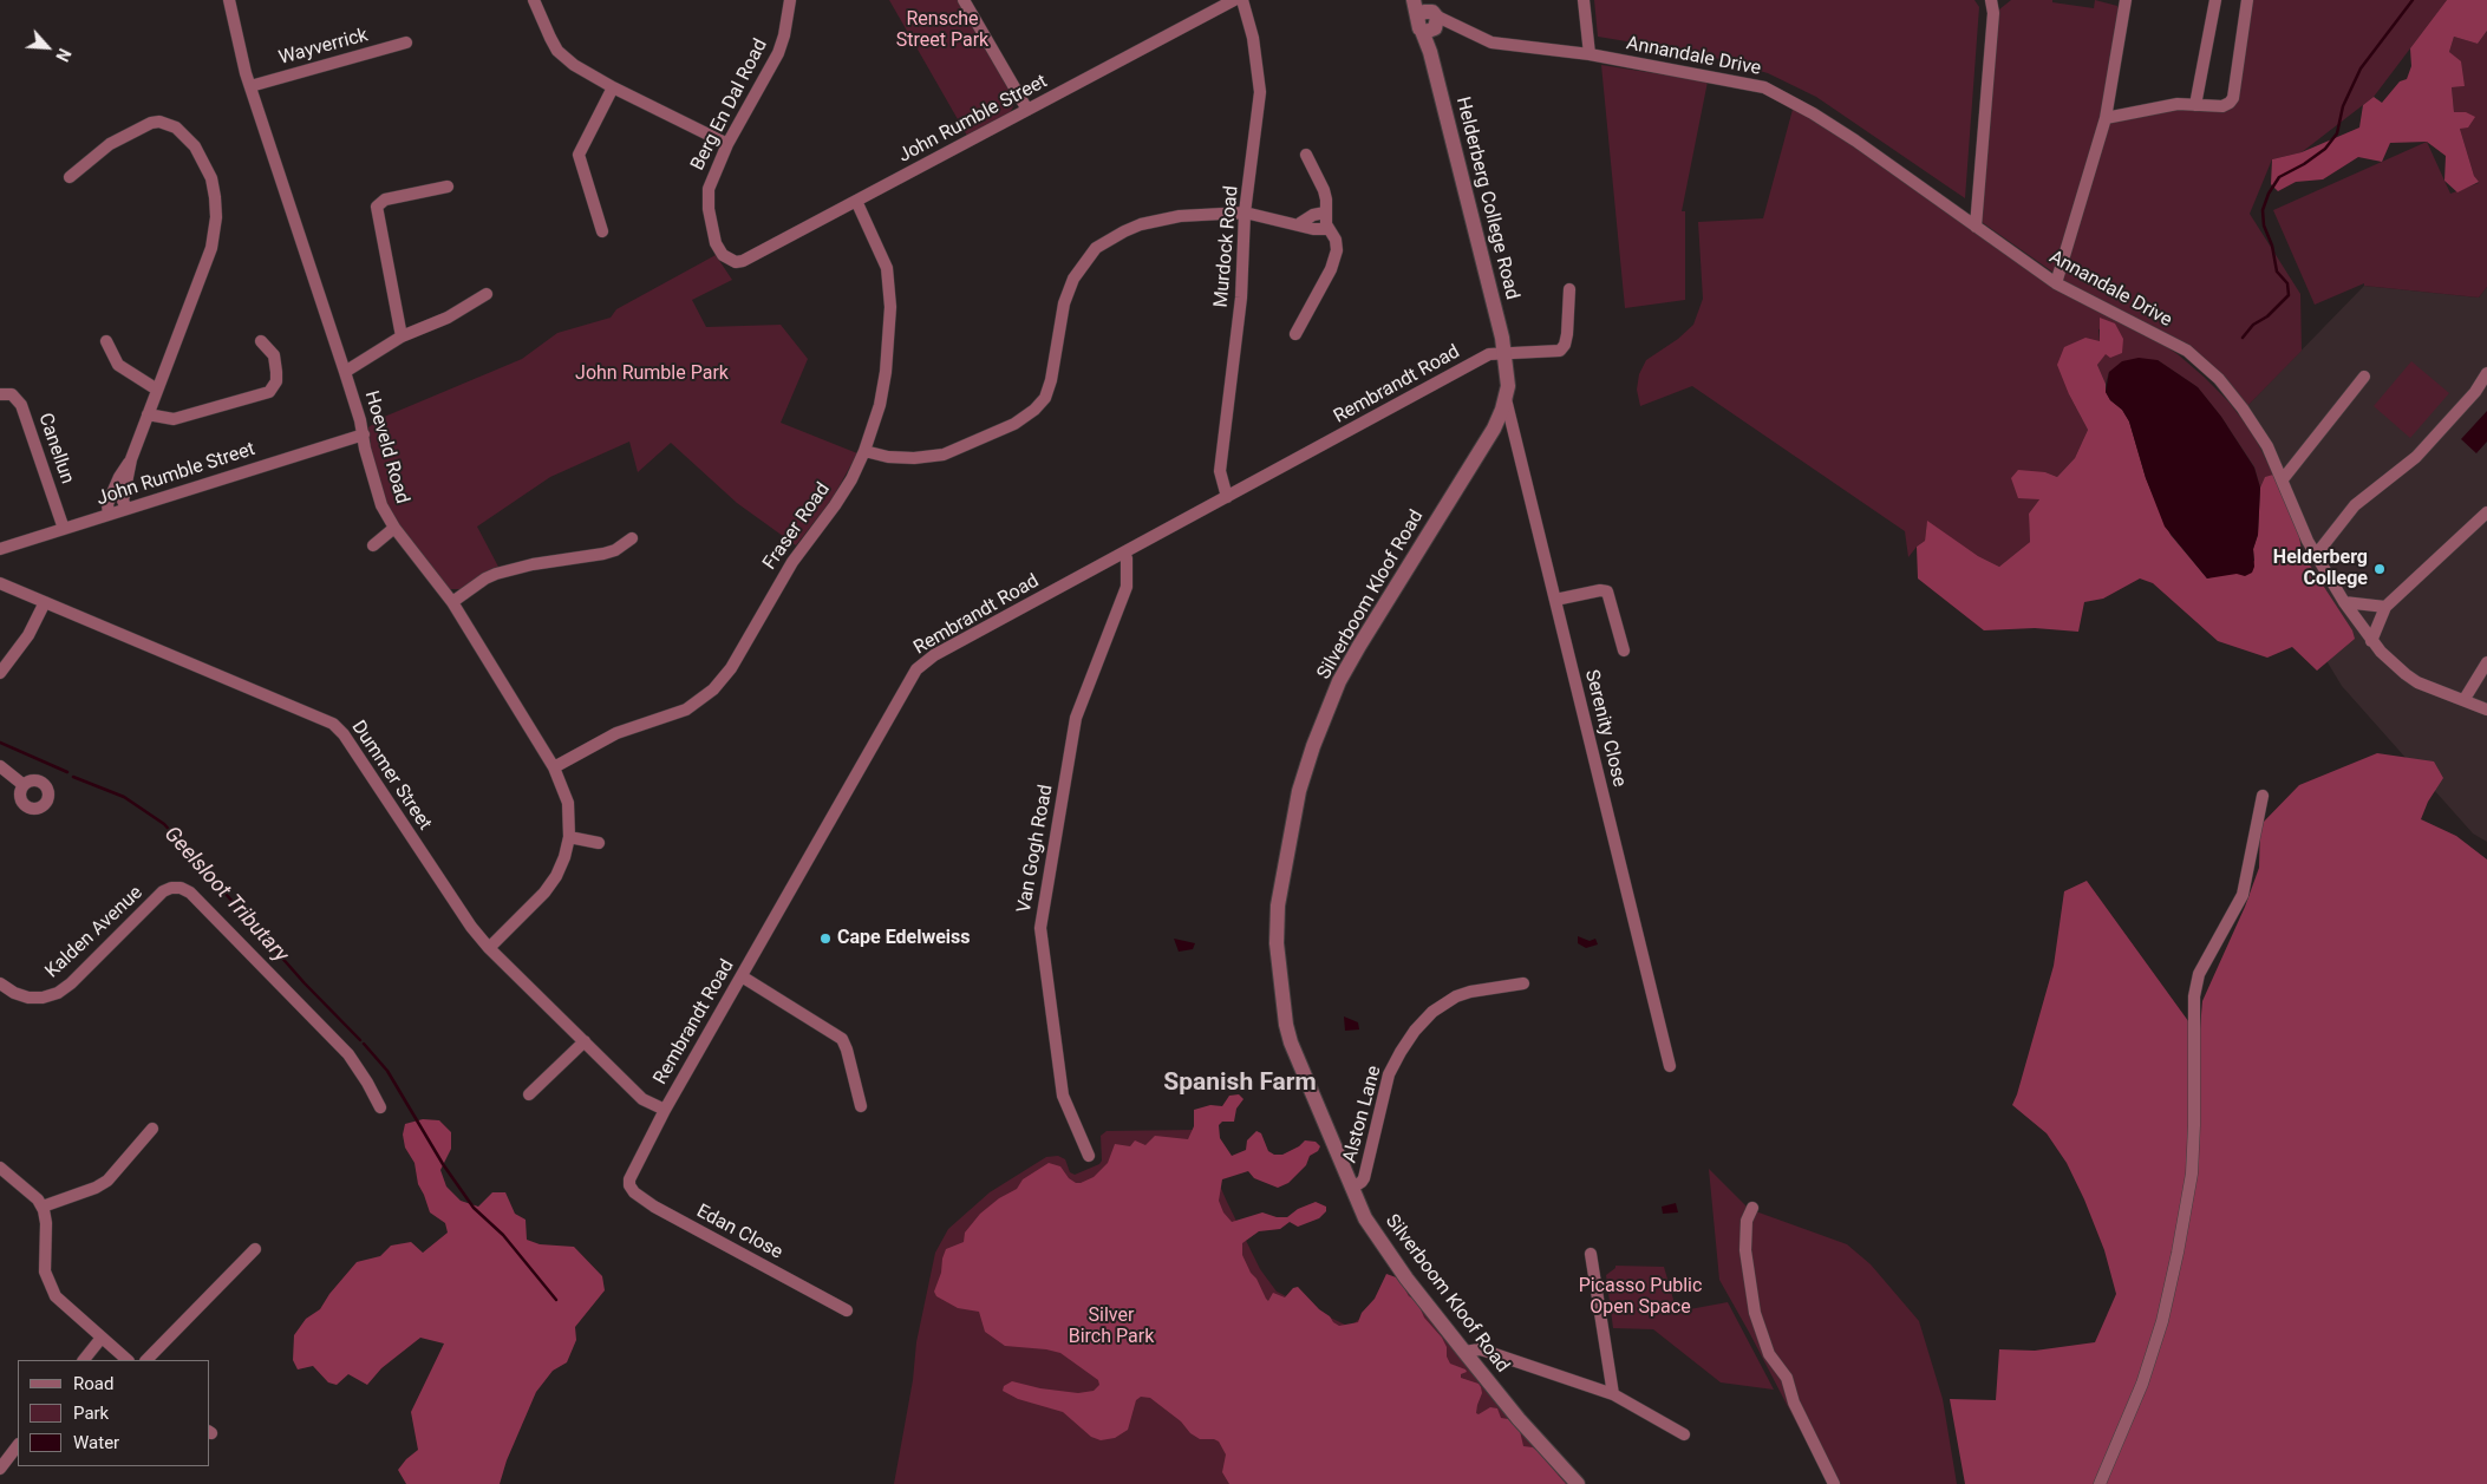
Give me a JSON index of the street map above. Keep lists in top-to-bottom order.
{
  "streets": {
    "street": [
      "Wayverrick",
      "Annandale Drive",
      "Berg En Dal Road",
      "John Rumble Street",
      "Helderberg College Road",
      "Murdock Road",
      "Rembrandt Road",
      "Hoeveld Road",
      "Canellun",
      "Fraser Road",
      "Silverboom Kloof Road",
      "Serenity Close",
      "Dummer Street",
      "Van Gogh Road",
      "Kalden Avenue",
      "Alston Lane",
      "Edan Close"
    ]
  },
  "crossings": [
    ["Wayverrick", "Hoeveld Road"],
    ["Annandale Drive", "Helderberg College Road"],
    ["Berg En Dal Road", "John Rumble Street"],
    ["John Rumble Street", "Hoeveld Road"],
    ["John Rumble Street", "Canellun"],
    ["John Rumble Street", "Fraser Road"],
    ["Helderberg College Road", "Rembrandt Road"],
    ["Helderberg College Road", "Silverboom Kloof Road"],
    ["Murdock Road", "Rembrandt Road"],
    ["Rembrandt Road", "Silverboom Kloof Road"],
    ["Rembrandt Road", "Dummer Street"],
    ["Rembrandt Road", "Van Gogh Road"],
    ["Rembrandt Road", "Edan Close"],
    ["Hoeveld Road", "Fraser Road"],
    ["Hoeveld Road", "Dummer Street"],
    ["Silverboom Kloof Road", "Serenity Close"],
    ["Silverboom Kloof Road", "Alston Lane"]
  ],
  "districts": ["Spanish Farm"],
  "water": ["Geelsloot Tributary"],
  "parks": [
    "Rensche Street Park",
    "John Rumble Park",
    "Picasso Public Open Space",
    "Silver Birch Park"
  ],
  "places": ["Helderberg College", "Cape Edelweiss"],
  "legend": ["Road", "Park", "Water"],
  "north": "bottom right"
}
